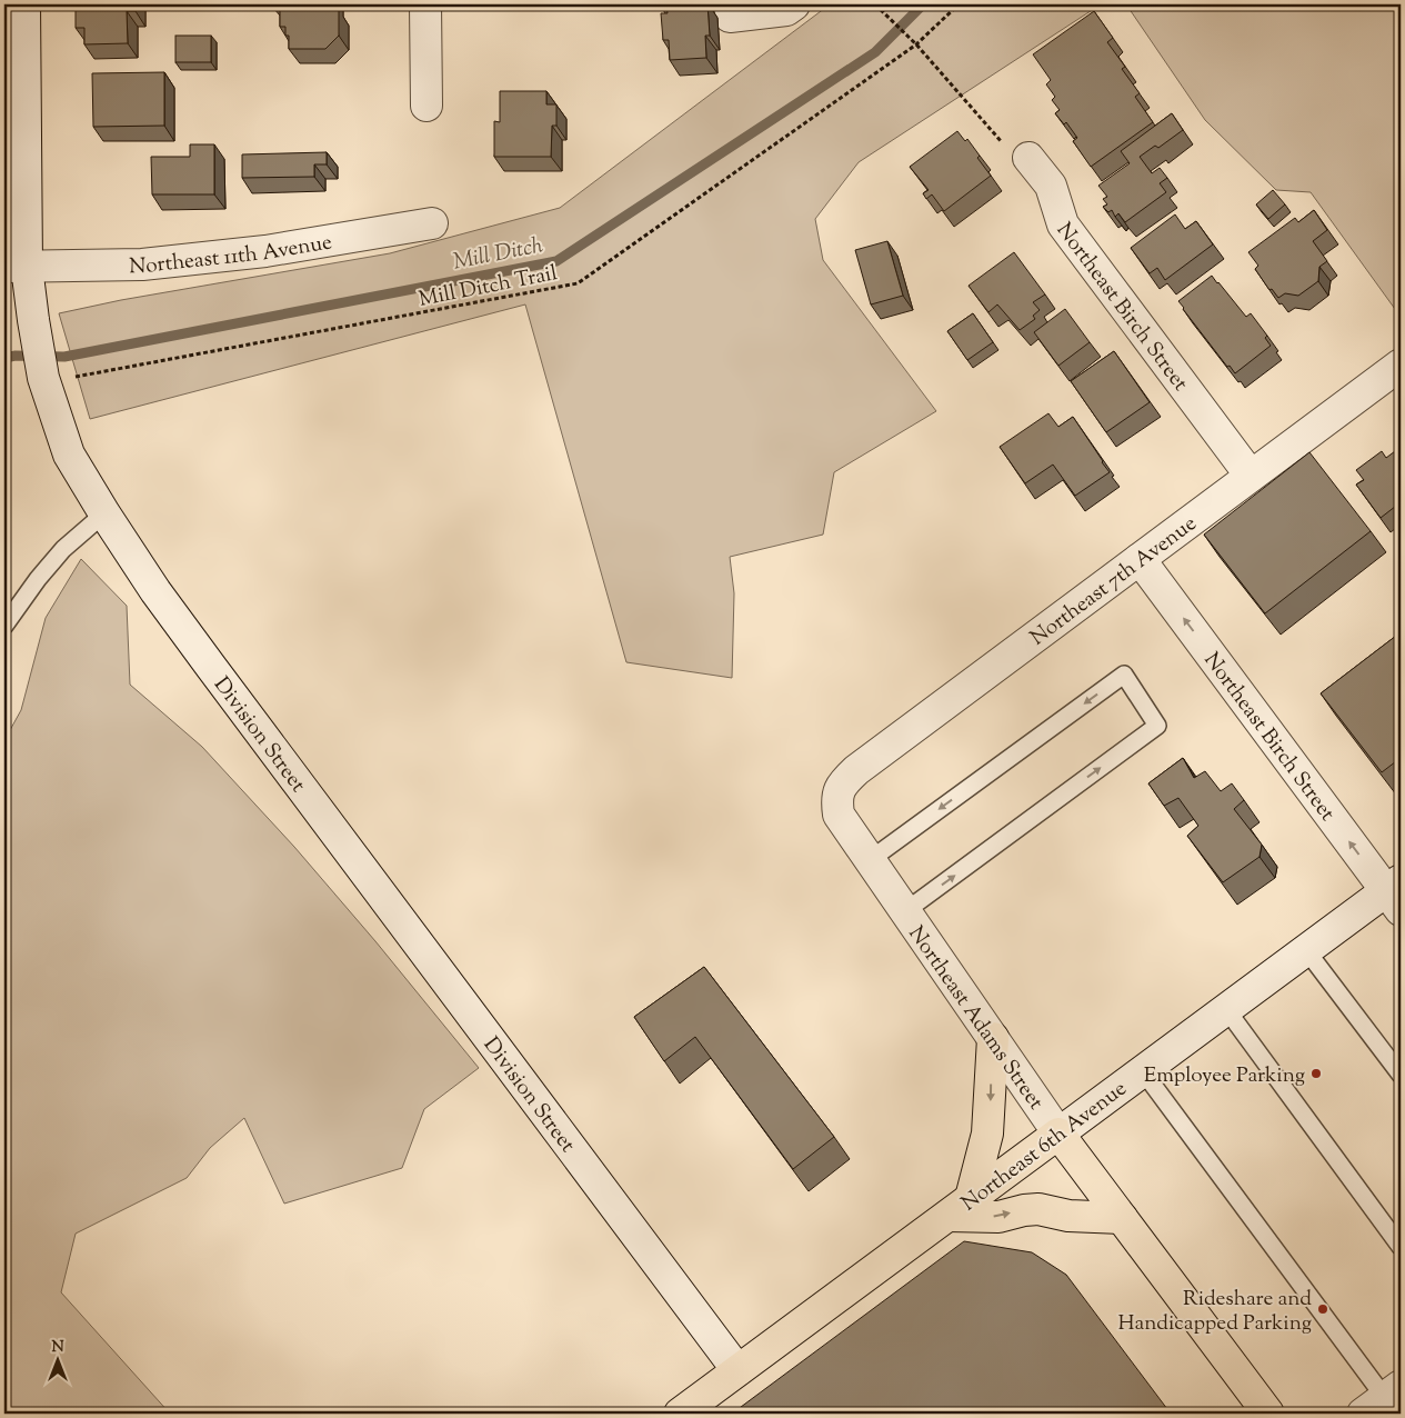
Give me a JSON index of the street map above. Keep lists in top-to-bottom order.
{
  "streets": {
    "main road": ["Northeast Adams Street", "Northeast 6th Avenue"],
    "street": [
      "Northeast 11th Avenue",
      "Northeast Birch Street",
      "Northeast 7th Avenue",
      "Division Street"
    ],
    "path": ["Mill Ditch Trail"]
  },
  "crossings": [
    ["Northeast 11th Avenue", "Division Street"],
    ["Mill Ditch Trail", "Division Street"],
    ["Northeast Birch Street", "Northeast 7th Avenue"],
    ["Northeast Birch Street", "Northeast 6th Avenue"],
    ["Northeast 7th Avenue", "Northeast Adams Street"],
    ["Division Street", "Northeast 6th Avenue"],
    ["Northeast Adams Street", "Northeast 6th Avenue"]
  ],
  "one_way": ["Northeast Birch Street"],
  "water": ["Mill Ditch"],
  "places": ["Employee Parking", "Rideshare and Handicapped Parking"],
  "north": "top"
}
